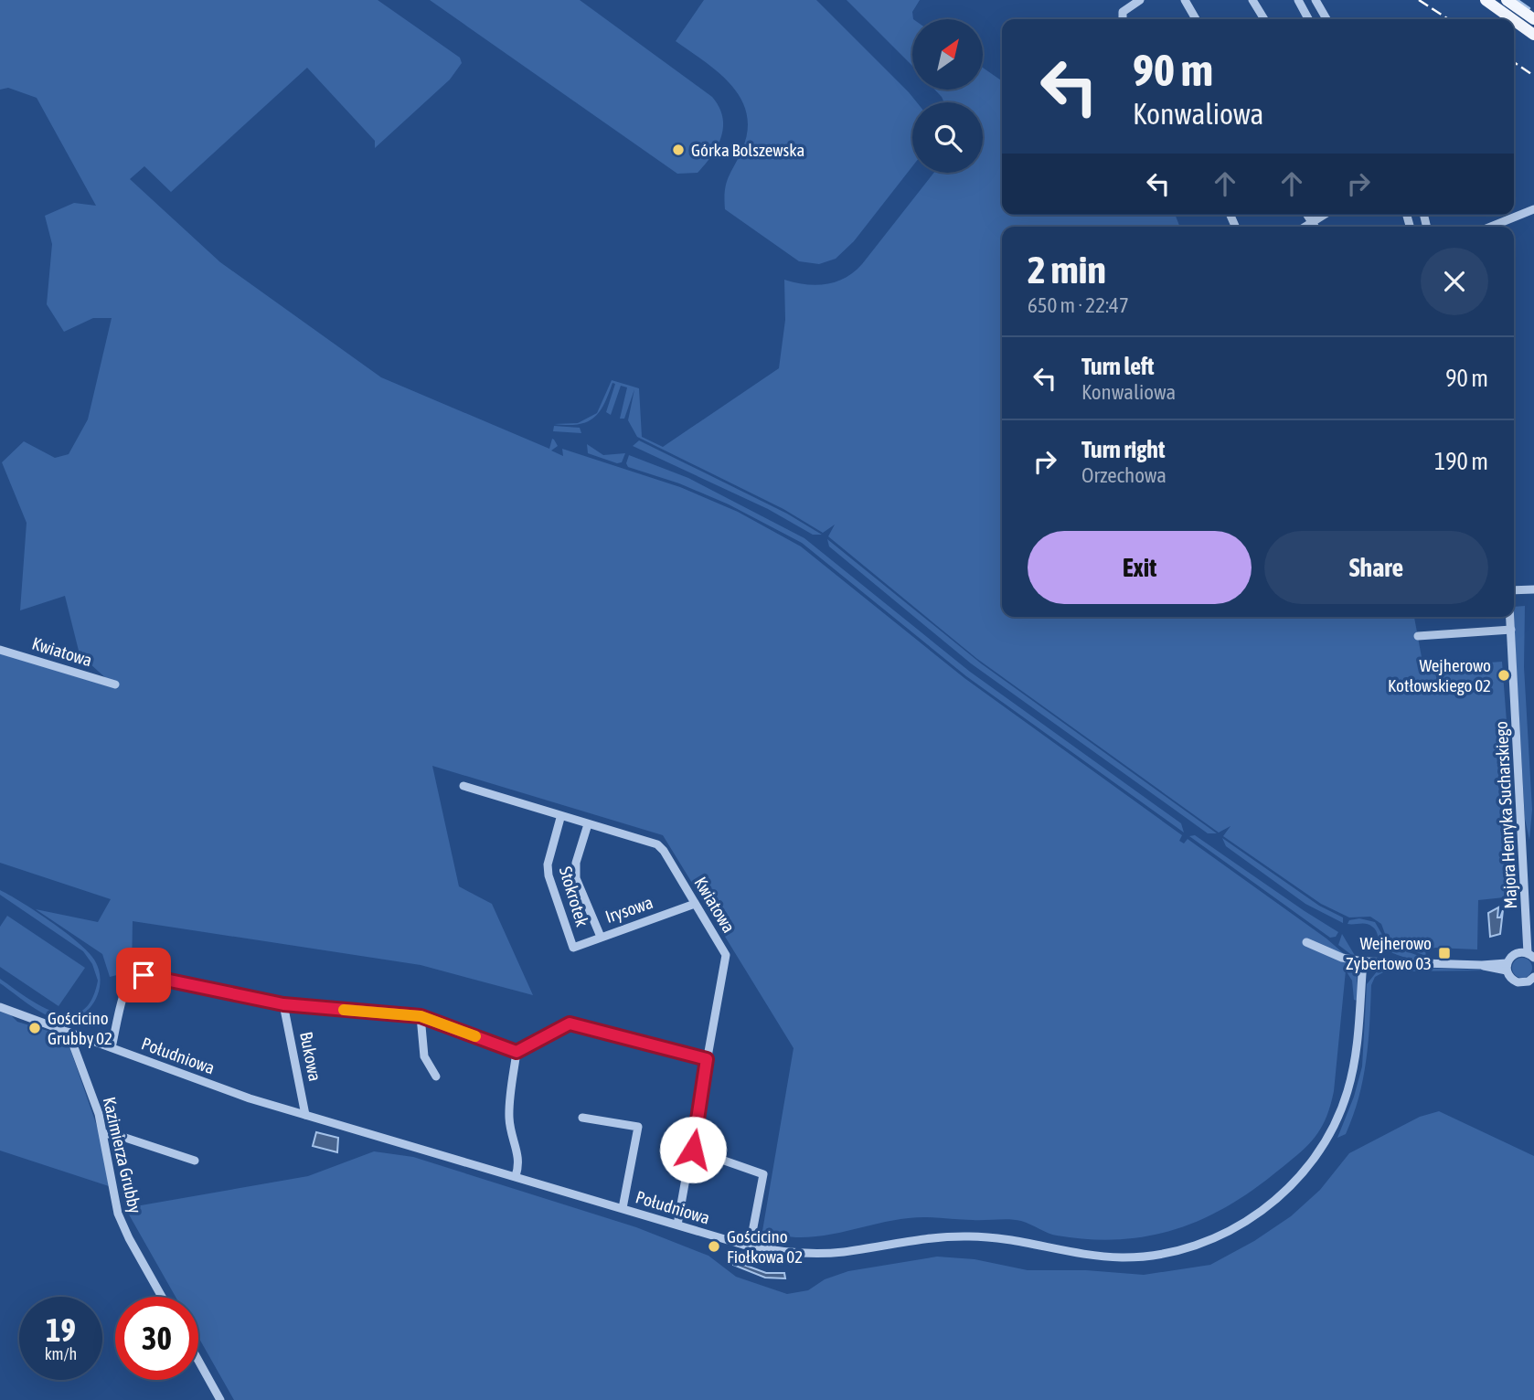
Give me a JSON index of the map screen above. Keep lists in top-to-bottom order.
{
  "streets": {
    "street": [
      "Kwiatowa",
      "Majora Henryka Sucharskiego",
      "Stokrotek",
      "Irysowa",
      "Południowa",
      "Bukowa",
      "Kazimierza Grubby"
    ]
  },
  "crossings": [
    ["Kwiatowa", "Stokrotek"],
    ["Kwiatowa", "Irysowa"],
    ["Kwiatowa", "Południowa"],
    ["Stokrotek", "Irysowa"],
    ["Południowa", "Bukowa"],
    ["Południowa", "Kazimierza Grubby"]
  ],
  "places": {
    "other": [
      "Górka Bolszewska",
      "Wejherowo Kotłowskiego 02",
      "Gościcino Grubby 02",
      "Gościcino Fiołkowa 02"
    ],
    "transit": ["Wejherowo Zybertowo 03"]
  },
  "north": "top right",
  "page": {
    "turn": ["90 m", "Konwaliowa"],
    "heading": ["2 min", "650 m · 22:47"],
    "list": [
      {
        "name": "Turn left",
        "note": "Konwaliowa",
        "value": "90 m"
      },
      {
        "name": "Turn right",
        "note": "Orzechowa",
        "value": "190 m"
      }
    ],
    "buttons": ["Exit", "Share"],
    "speed": "19 km/h",
    "limit": "30"
  }
}
